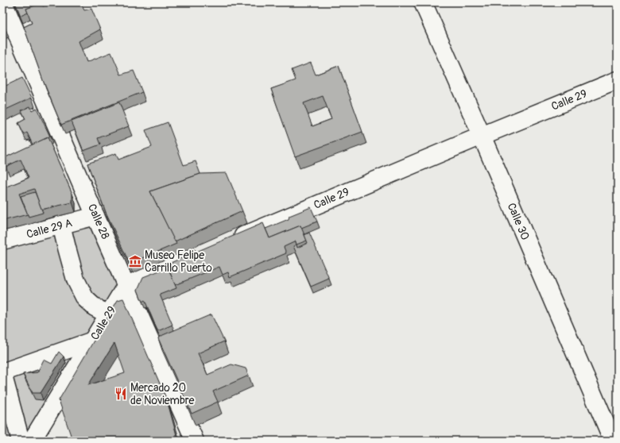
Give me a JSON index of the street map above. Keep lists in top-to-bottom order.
{
  "streets": {
    "main road": [
      "Calle 29",
      "Calle 28",
      "Calle 30",
      "Calle 29 A"
    ]
  },
  "crossings": [
    ["Calle 29", "Calle 28"],
    ["Calle 29", "Calle 30"],
    ["Calle 28", "Calle 29 A"]
  ],
  "places": {
    "museum": ["Museo Felipe Carrillo Puerto"],
    "restaurant": ["Mercado 20 de Noviembre"]
  }
}
